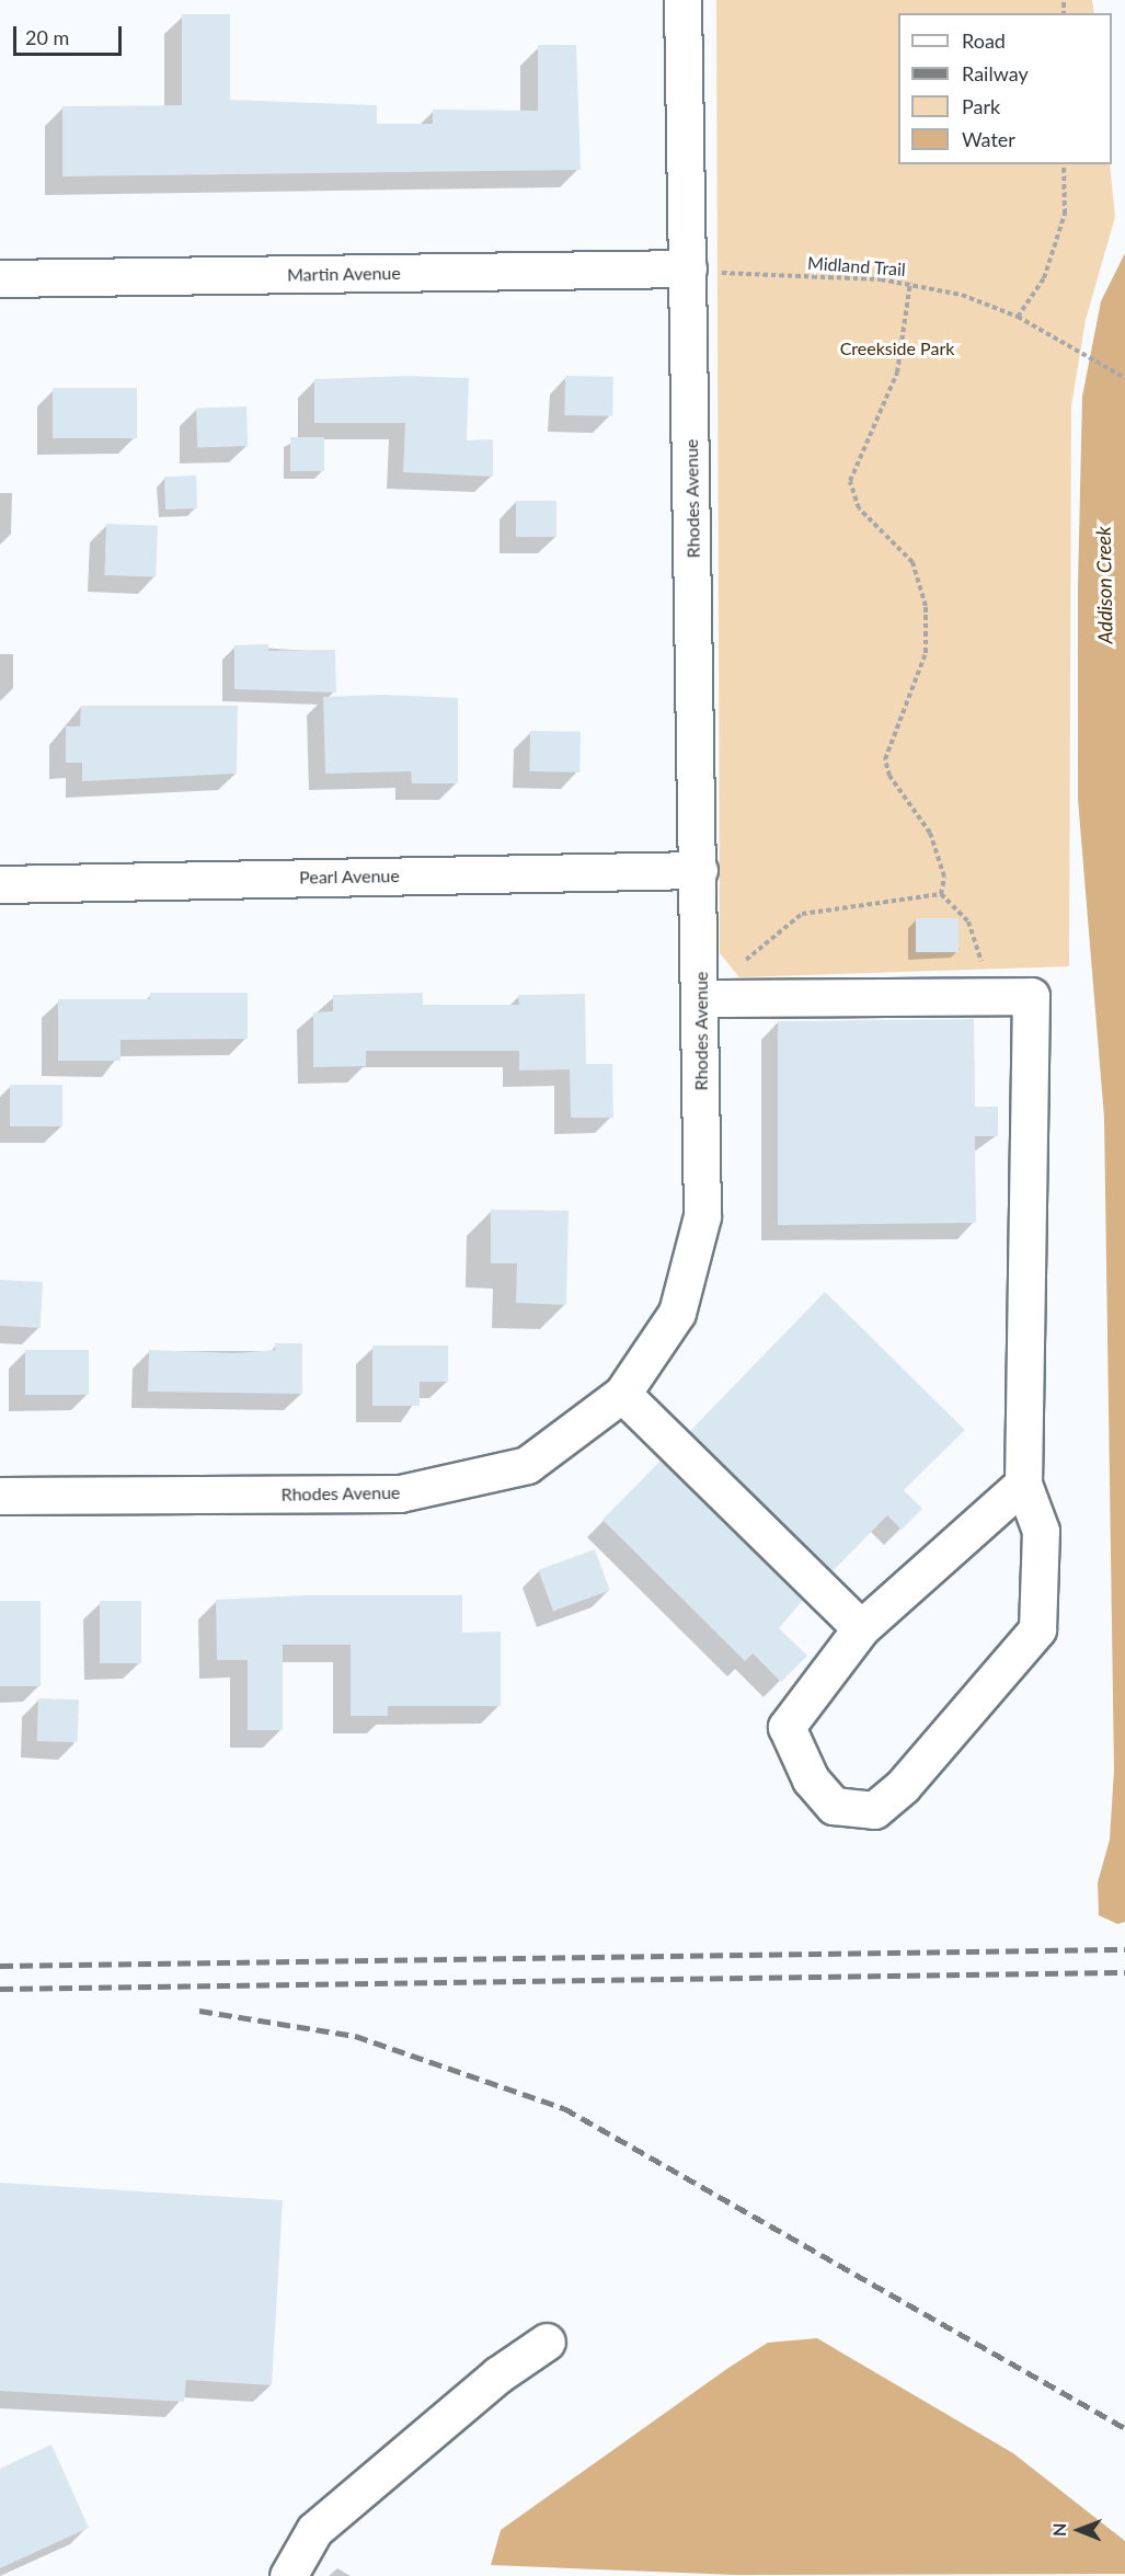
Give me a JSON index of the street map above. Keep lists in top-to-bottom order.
{
  "streets": {
    "street": ["Martin Avenue", "Rhodes Avenue", "Pearl Avenue"],
    "path": ["Midland Trail"]
  },
  "crossings": [
    ["Midland Trail", "Martin Avenue"],
    ["Midland Trail", "Rhodes Avenue"],
    ["Martin Avenue", "Rhodes Avenue"],
    ["Rhodes Avenue", "Pearl Avenue"]
  ],
  "water": ["Addison Creek"],
  "parks": ["Creekside Park"],
  "legend": [
    "Road",
    "Railway",
    "Park",
    "Water"
  ],
  "scale_bar": "20 m",
  "north": "left"
}
